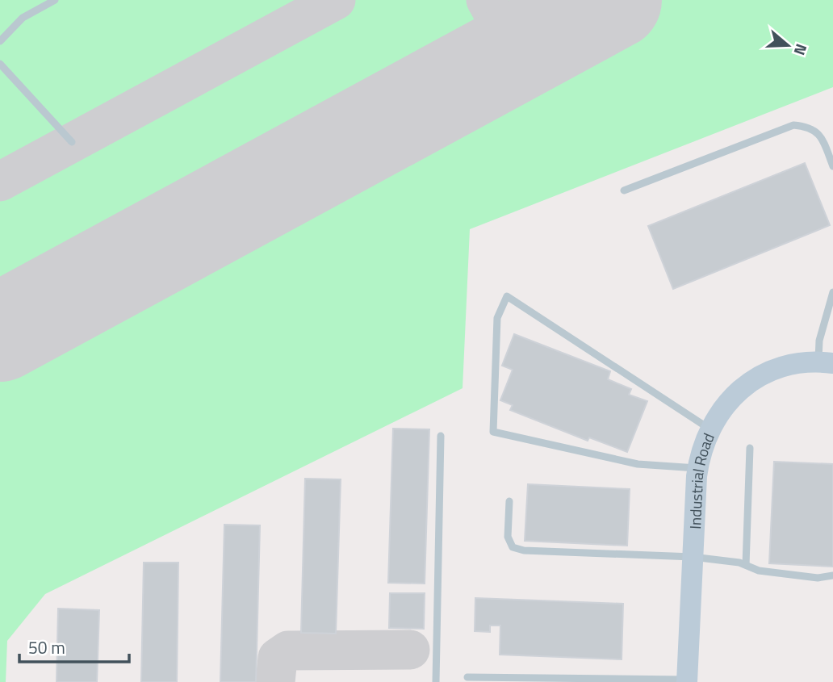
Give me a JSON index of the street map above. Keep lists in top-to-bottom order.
{
  "streets": {
    "street": ["Industrial Road"]
  },
  "scale_bar": "50 m",
  "north": "right"
}
